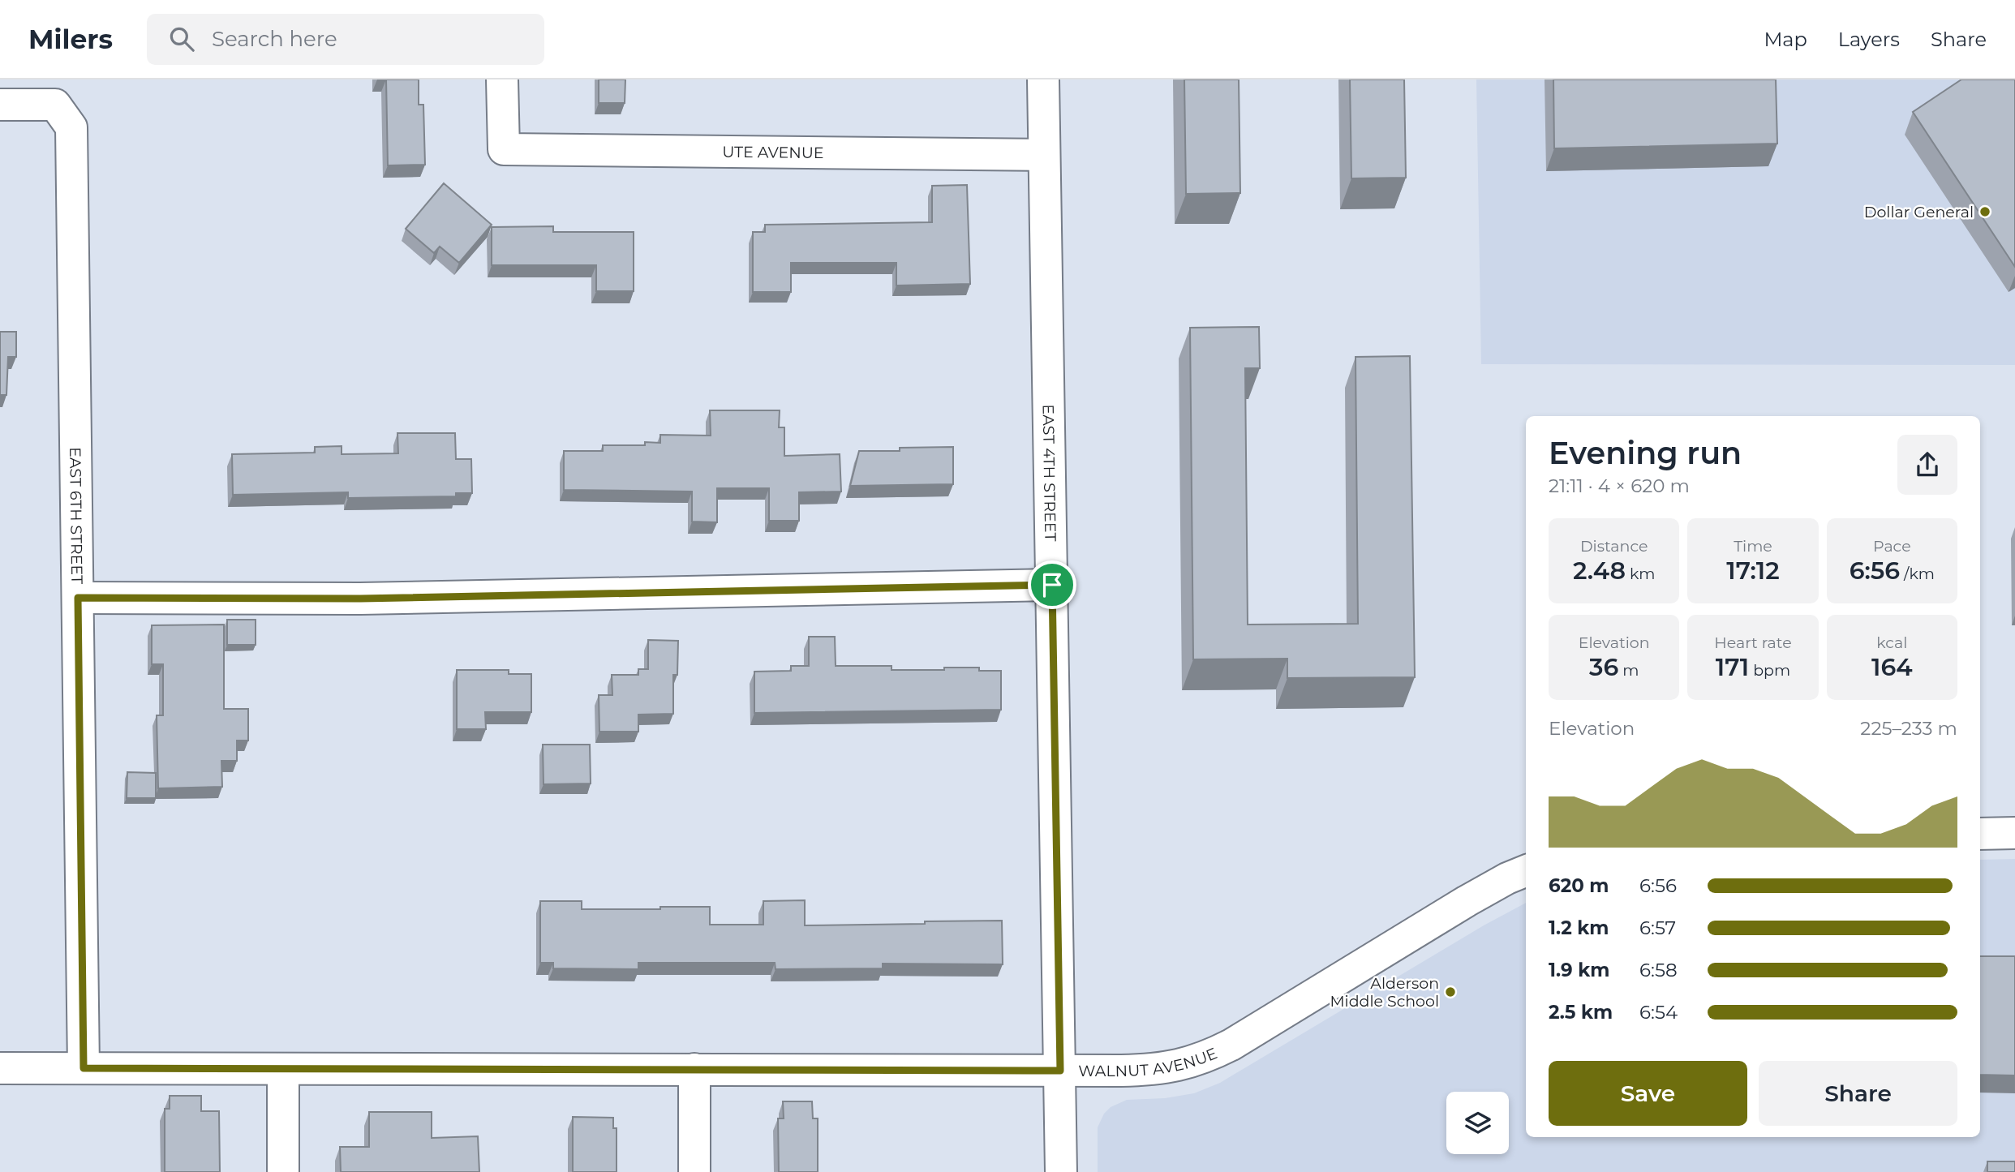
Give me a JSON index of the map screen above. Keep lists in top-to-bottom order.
{
  "streets": {
    "street": [
      "UTE AVENUE",
      "EAST 4TH STREET",
      "EAST 6TH STREET",
      "WALNUT AVENUE"
    ]
  },
  "crossings": [
    ["UTE AVENUE", "EAST 4TH STREET"],
    ["EAST 4TH STREET", "WALNUT AVENUE"],
    ["EAST 6TH STREET", "WALNUT AVENUE"]
  ],
  "places": ["Dollar General", "Alderson Middle School"],
  "page": {
    "header": "Milers",
    "search": "Search here",
    "nav": ["Map", "Layers", "Share"],
    "heading": ["Evening run", "21:11 · 4 × 620 m"],
    "stats": [
      ["Distance", "2.48 km"],
      ["Time", "17:12"],
      ["Pace", "6:56 /km"],
      ["Elevation", "36 m"],
      ["Heart rate", "171 bpm"],
      ["kcal", "164"]
    ],
    "chart": ["Elevation", "225–233 m"],
    "list": [
      {
        "name": "620 m",
        "note": "6:56"
      },
      {
        "name": "1.2 km",
        "note": "6:57"
      },
      {
        "name": "1.9 km",
        "note": "6:58"
      },
      {
        "name": "2.5 km",
        "note": "6:54"
      }
    ],
    "buttons": ["Save", "Share"]
  }
}
